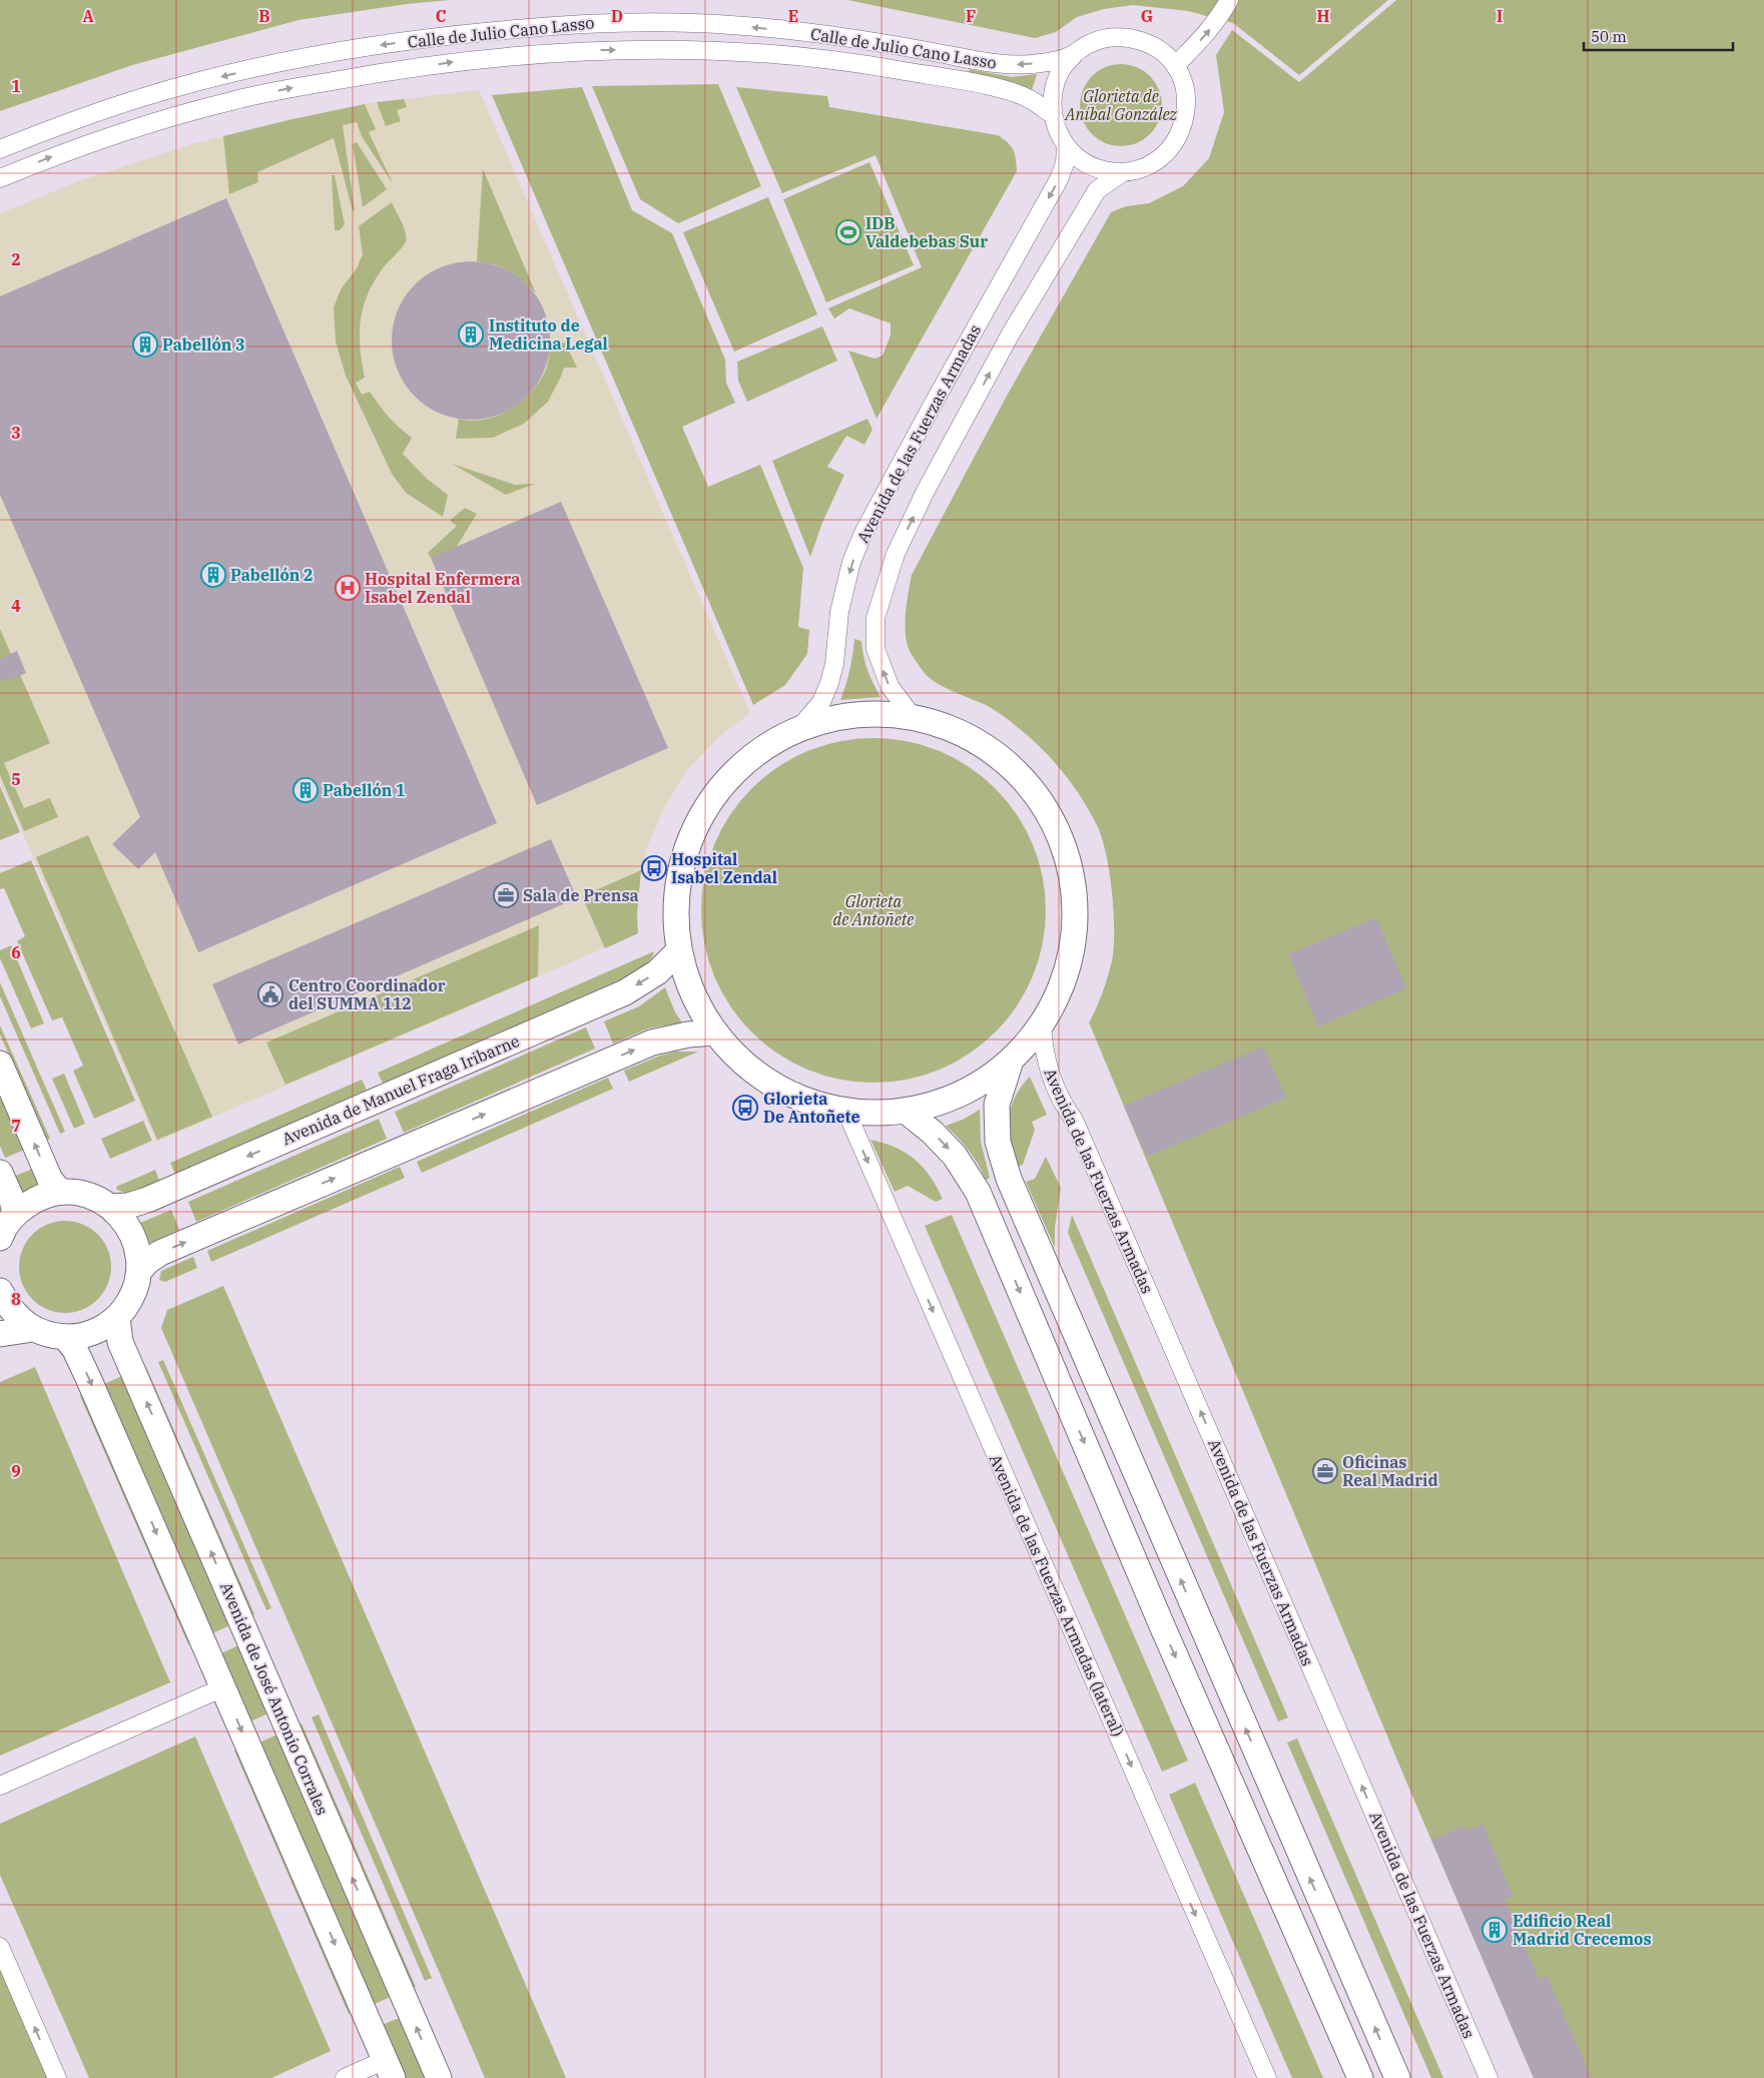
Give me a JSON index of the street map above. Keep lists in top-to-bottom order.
{
  "streets": {
    "street": [
      "Calle de Julio Cano Lasso",
      "Avenida de las Fuerzas Armadas",
      "Avenida de Manuel Fraga Iribarne",
      "Avenida de las Fuerzas Armadas (lateral)",
      "Avenida de José Antonio Corrales"
    ]
  },
  "crossings": [
    ["Calle de Julio Cano Lasso", "Avenida de las Fuerzas Armadas"]
  ],
  "parks": ["Glorieta de Aníbal González", "Glorieta de Antoñete"],
  "places": {
    "sports": ["IDB Valdebebas Sur"],
    "building": [
      "Instituto de Medicina Legal",
      "Pabellón 3",
      "Pabellón 2",
      "Pabellón 1",
      "Edificio Real Madrid Crecemos"
    ],
    "hospital": ["Hospital Enfermera Isabel Zendal"],
    "bus stop": ["Hospital Isabel Zendal", "Glorieta De Antoñete"],
    "office": ["Sala de Prensa", "Oficinas Real Madrid"],
    "public building": ["Centro Coordinador del SUMMA 112"]
  },
  "scale_bar": "50 m",
  "grid": {
    "columns": [
      "A",
      "B",
      "C",
      "D",
      "E",
      "F",
      "G",
      "H",
      "I"
    ],
    "rows": [
      "1",
      "2",
      "3",
      "4",
      "5",
      "6",
      "7",
      "8",
      "9"
    ]
  }
}
